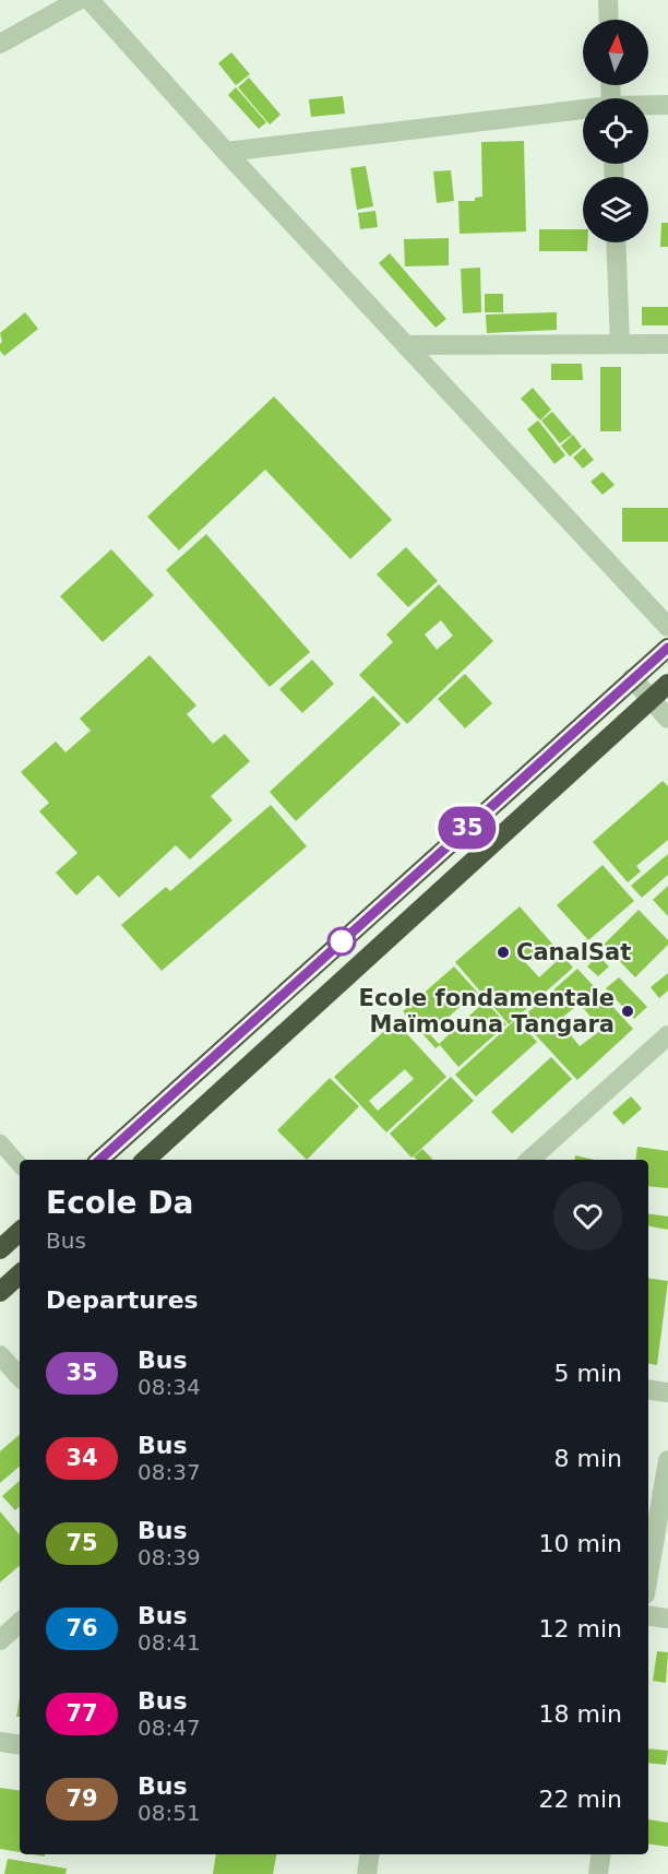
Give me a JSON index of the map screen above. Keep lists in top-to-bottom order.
{
  "places": ["CanalSat", "Ecole fondamentale Maïmouna Tangara"],
  "lines": ["bus line 35"],
  "north": "top",
  "page": {
    "on_map": "35",
    "heading": [
      ["Ecole Da", "Bus"],
      "Departures"
    ],
    "list": [
      {
        "mark": "35",
        "name": "Bus",
        "note": "08:34",
        "value": "5 min"
      },
      {
        "mark": "34",
        "name": "Bus",
        "note": "08:37",
        "value": "8 min"
      },
      {
        "mark": "75",
        "name": "Bus",
        "note": "08:39",
        "value": "10 min"
      },
      {
        "mark": "76",
        "name": "Bus",
        "note": "08:41",
        "value": "12 min"
      },
      {
        "mark": "77",
        "name": "Bus",
        "note": "08:47",
        "value": "18 min"
      },
      {
        "mark": "79",
        "name": "Bus",
        "note": "08:51",
        "value": "22 min"
      }
    ]
  }
}
